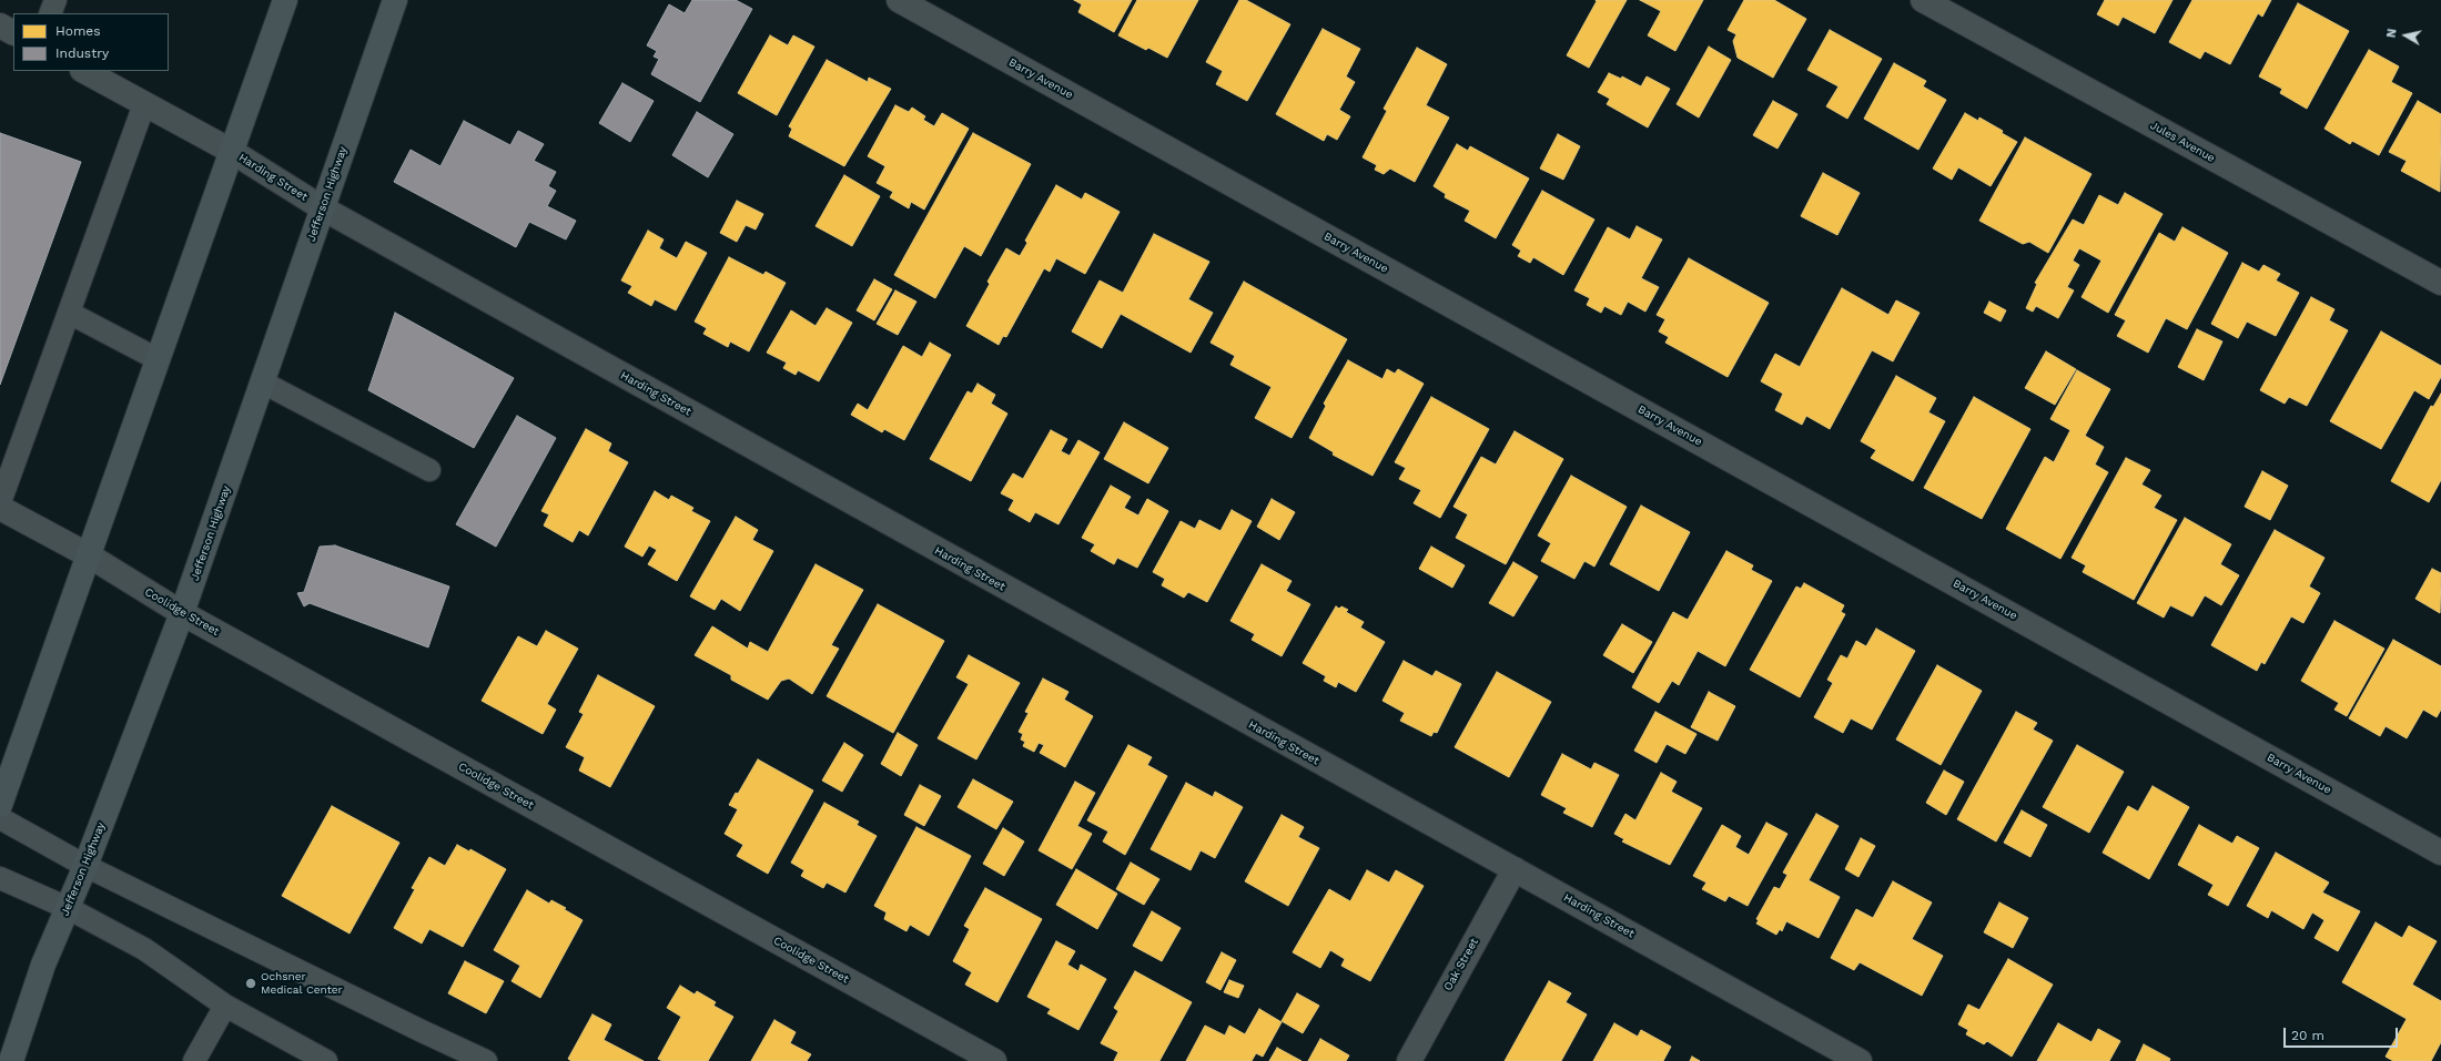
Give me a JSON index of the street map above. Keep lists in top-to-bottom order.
{
  "streets": {
    "main road": ["Jefferson Highway"],
    "street": [
      "Barry Avenue",
      "Jules Avenue",
      "Harding Street",
      "Coolidge Street",
      "Oak Street"
    ]
  },
  "crossings": [
    ["Harding Street", "Jefferson Highway"],
    ["Harding Street", "Oak Street"],
    ["Jefferson Highway", "Coolidge Street"]
  ],
  "places": ["Ochsner Medical Center"],
  "legend": ["Homes", "Industry"],
  "scale_bar": "20 m",
  "north": "left"
}
